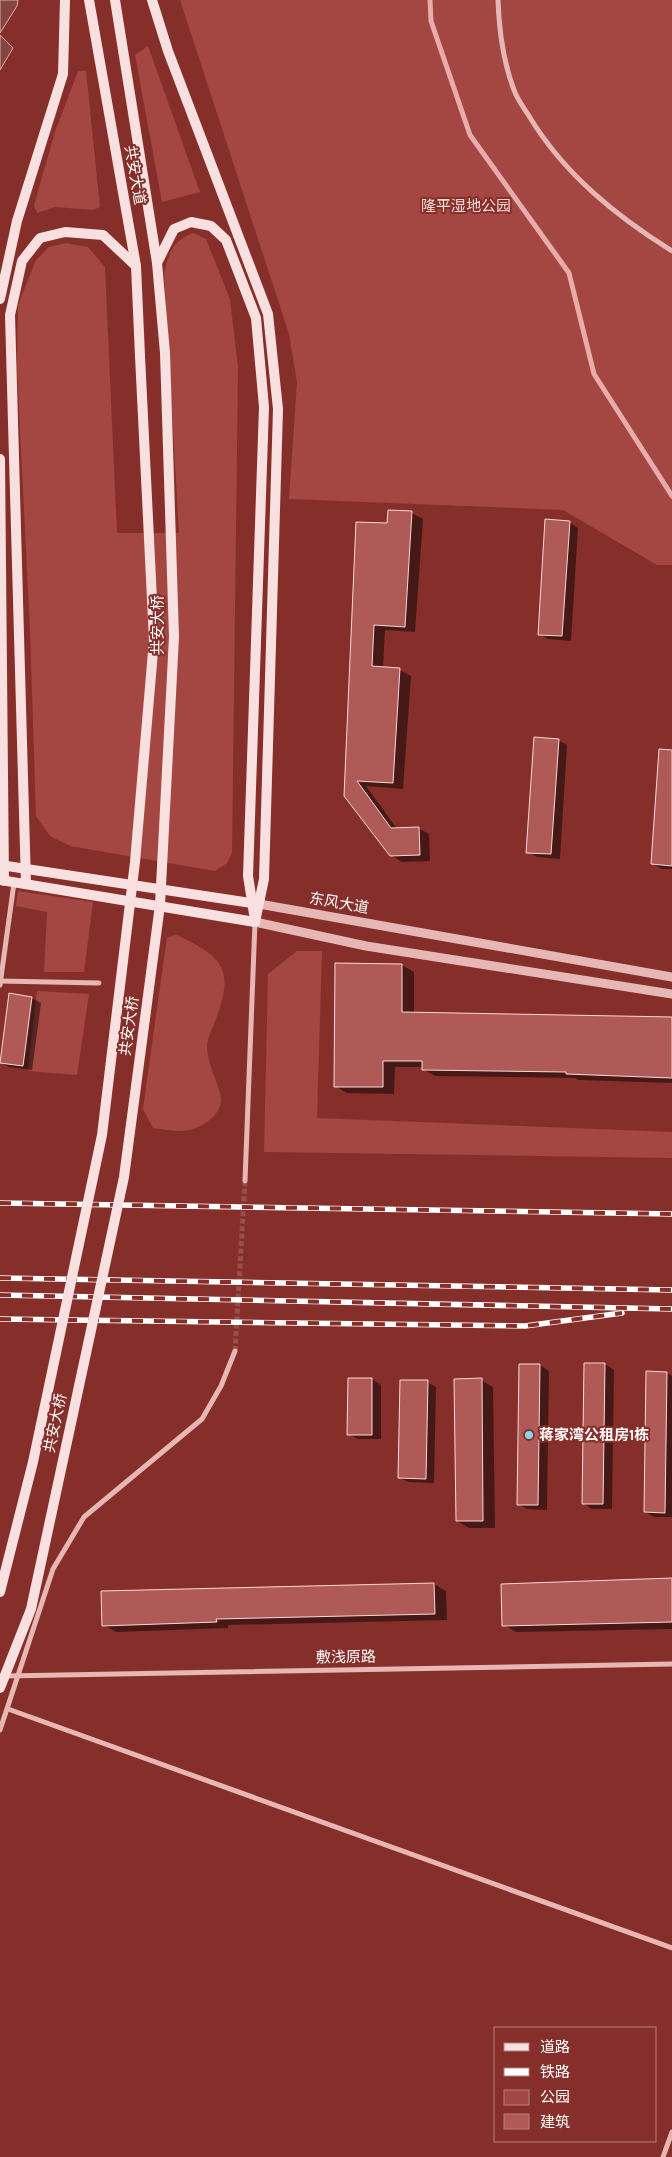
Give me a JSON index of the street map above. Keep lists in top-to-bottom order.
{
  "streets": {
    "main road": ["共安大道", "共安大桥", "东风大道"],
    "street": ["敷浅原路"]
  },
  "crossings": [
    ["共安大道", "共安大桥"]
  ],
  "parks": ["隆平湿地公园"],
  "places": ["蒋家湾公租房1栋"],
  "legend": [
    "道路",
    "铁路",
    "公园",
    "建筑"
  ]
}
